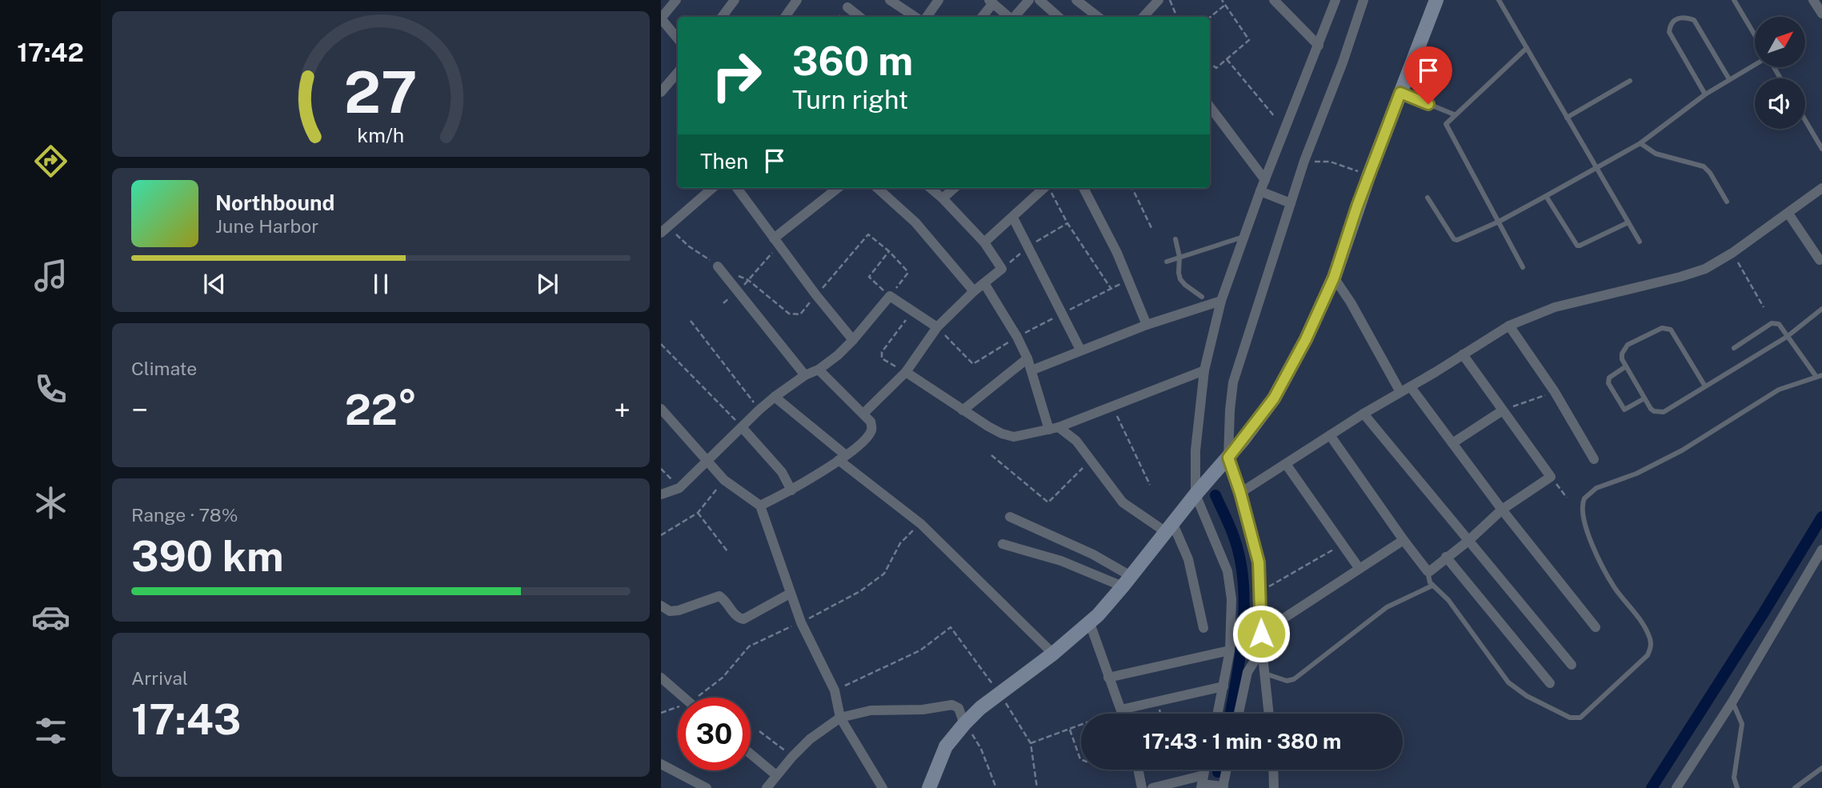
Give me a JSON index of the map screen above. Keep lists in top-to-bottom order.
{
  "north": "top right",
  "page": {
    "tabs": "17:42",
    "turn": ["360 m", "Turn right"],
    "then": "Then",
    "song": ["Northbound", "June Harbor"],
    "tile": [
      "Climate",
      ["Range · 78%", "390 km"],
      ["Arrival", "17:43"]
    ],
    "heat": ["−", "22°", "+"],
    "limit": "30",
    "trip": "17:43 · 1 min · 380 m",
    "gauge": ["27", "km/h"]
  }
}
